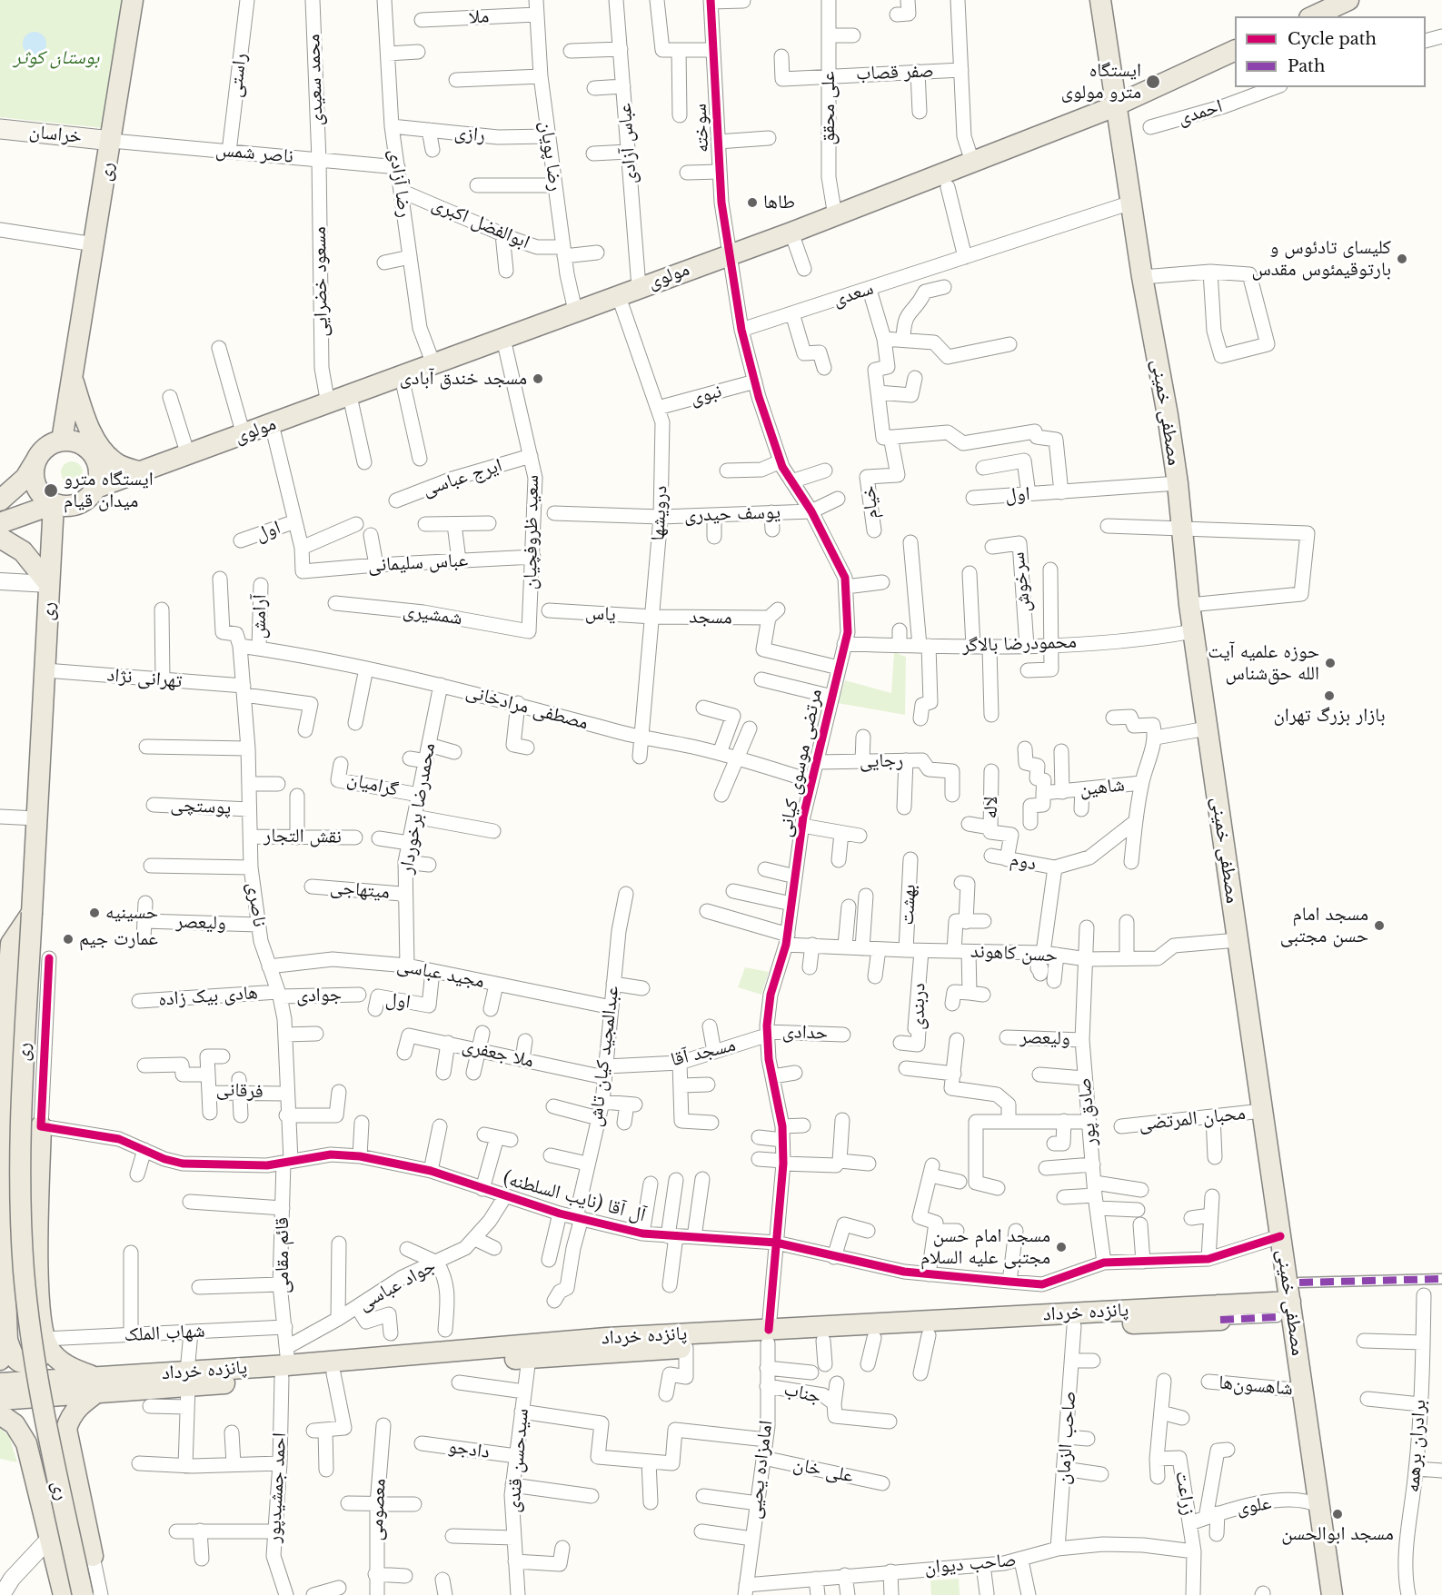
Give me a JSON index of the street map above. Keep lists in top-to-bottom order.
{
  "streets": {
    "main road": [
      "خراسان",
      "ری",
      "مولوی",
      "مصطفی خمینی",
      "پانزده خرداد"
    ],
    "street": [
      "ملا",
      "صفر قصاب",
      "راستی",
      "محمد سعیدی",
      "علی محقق",
      "احمدی",
      "سوخته",
      "رازی",
      "عباس آزادی",
      "ناصر شمس",
      "رضا پویان",
      "رضا آزادی",
      "ابوالفضل اکبری",
      "مسعود خضرایی",
      "سعدی",
      "نبوی",
      "ایرج عباسی",
      "اول",
      "خیام",
      "درویشها",
      "یوسف حیدری",
      "سعید ظروفچیان",
      "عباس سلیمانی",
      "سرخوش",
      "یاس",
      "شمشیری",
      "آرامش",
      "مسجد",
      "محمودرضا بالاگر",
      "تهرانی نژاد",
      "مصطفی مرادخانی",
      "رجایی",
      "مرتضی موسوی کیانی",
      "گرامیان",
      "شاهین",
      "پوستچی",
      "لاله",
      "محمدرضا برخوردار",
      "نقش التجار",
      "دوم",
      "میتهاجی",
      "ناصری",
      "بهشت",
      "ولیعصر",
      "حسن کاهوند",
      "مجید عباسی",
      "جوادی",
      "هادی بیک زاده",
      "دربندی",
      "حدادی",
      "مسجد آقا",
      "ملا جعفری",
      "عبدالمجید کیان تاش",
      "فرقانی",
      "صادق پور",
      "محبان المرتضی",
      "آل آقا (نایب السلطنه)",
      "قائم مقامی",
      "جواد عباسی",
      "شهاب الملک",
      "شاهسون‌ها",
      "جناب",
      "صاحب الزمان",
      "برادران برهمه",
      "دادجو",
      "سیدحسن قندی",
      "امامزاده یحیی",
      "علی خان",
      "احمد جمشیدپور",
      "زراعت",
      "علوی",
      "معصومی",
      "صاحب دیوان"
    ]
  },
  "crossings": [
    ["ملا", "رضا پویان"],
    ["صفر قصاب", "علی محقق"],
    ["راستی", "ناصر شمس"],
    ["محمد سعیدی", "ناصر شمس"],
    ["محمد سعیدی", "مسعود خضرایی"],
    ["علی محقق", "مولوی"],
    ["سوخته", "مولوی"],
    ["سوخته", "مرتضی موسوی کیانی"],
    ["خراسان", "ناصر شمس"],
    ["خراسان", "ری"],
    ["رازی", "رضا پویان"],
    ["رازی", "رضا آزادی"],
    ["عباس آزادی", "مولوی"],
    ["ناصر شمس", "ری"],
    ["ناصر شمس", "رضا آزادی"],
    ["ناصر شمس", "مسعود خضرایی"],
    ["رضا پویان", "ابوالفضل اکبری"],
    ["رضا پویان", "مولوی"],
    ["ری", "مولوی"],
    ["ری", "تهرانی نژاد"],
    ["رضا آزادی", "ابوالفضل اکبری"],
    ["رضا آزادی", "مولوی"],
    ["مولوی", "مسعود خضرایی"],
    ["مولوی", "مصطفی خمینی"],
    ["مولوی", "درویشها"],
    ["مولوی", "سعید ظروفچیان"],
    ["مولوی", "مرتضی موسوی کیانی"],
    ["سعدی", "مصطفی خمینی"],
    ["سعدی", "مرتضی موسوی کیانی"],
    ["نبوی", "درویشها"],
    ["نبوی", "مرتضی موسوی کیانی"],
    ["مصطفی خمینی", "اول"],
    ["مصطفی خمینی", "محمودرضا بالاگر"],
    ["مصطفی خمینی", "حسن کاهوند"],
    ["مصطفی خمینی", "محبان المرتضی"],
    ["مصطفی خمینی", "آل آقا (نایب السلطنه)"],
    ["مصطفی خمینی", "پانزده خرداد"],
    ["مصطفی خمینی", "شاهسون‌ها"],
    ["مصطفی خمینی", "علوی"],
    ["ایرج عباسی", "سعید ظروفچیان"],
    ["اول", "مجید عباسی"],
    ["درویشها", "یوسف حیدری"],
    ["درویشها", "یاس"],
    ["درویشها", "مسجد"],
    ["درویشها", "مصطفی مرادخانی"],
    ["یوسف حیدری", "مرتضی موسوی کیانی"],
    ["سعید ظروفچیان", "عباس سلیمانی"],
    ["سعید ظروفچیان", "شمشیری"],
    ["سرخوش", "محمودرضا بالاگر"],
    ["یاس", "مسجد"],
    ["آرامش", "مصطفی مرادخانی"],
    ["مسجد", "مرتضی موسوی کیانی"],
    ["محمودرضا بالاگر", "مرتضی موسوی کیانی"],
    ["تهرانی نژاد", "ناصری"],
    ["مصطفی مرادخانی", "مرتضی موسوی کیانی"],
    ["مصطفی مرادخانی", "محمدرضا برخوردار"],
    ["مصطفی مرادخانی", "ناصری"],
    ["رجایی", "مرتضی موسوی کیانی"],
    ["مرتضی موسوی کیانی", "حسن کاهوند"],
    ["مرتضی موسوی کیانی", "حدادی"],
    ["مرتضی موسوی کیانی", "مسجد آقا"],
    ["مرتضی موسوی کیانی", "آل آقا (نایب السلطنه)"],
    ["مرتضی موسوی کیانی", "پانزده خرداد"],
    ["مرتضی موسوی کیانی", "امامزاده یحیی"],
    ["گرامیان", "محمدرضا برخوردار"],
    ["پوستچی", "ناصری"],
    ["لاله", "دوم"],
    ["محمدرضا برخوردار", "میتهاجی"],
    ["محمدرضا برخوردار", "مجید عباسی"],
    ["نقش التجار", "ناصری"],
    ["ناصری", "ولیعصر"],
    ["ناصری", "مجید عباسی"],
    ["ناصری", "جوادی"],
    ["ناصری", "هادی بیک زاده"],
    ["ناصری", "فرقانی"],
    ["ناصری", "آل آقا (نایب السلطنه)"],
    ["ناصری", "قائم مقامی"],
    ["بهشت", "حسن کاهوند"],
    ["ولیعصر", "صادق پور"],
    ["حسن کاهوند", "دربندی"],
    ["حسن کاهوند", "صادق پور"],
    ["مجید عباسی", "عبدالمجید کیان تاش"],
    ["جوادی", "هادی بیک زاده"],
    ["حدادی", "مسجد آقا"],
    ["مسجد آقا", "ملا جعفری"],
    ["مسجد آقا", "عبدالمجید کیان تاش"],
    ["ملا جعفری", "عبدالمجید کیان تاش"],
    ["عبدالمجید کیان تاش", "آل آقا (نایب السلطنه)"],
    ["صادق پور", "آل آقا (نایب السلطنه)"],
    ["آل آقا (نایب السلطنه)", "قائم مقامی"],
    ["آل آقا (نایب السلطنه)", "جواد عباسی"],
    ["قائم مقامی", "جواد عباسی"],
    ["قائم مقامی", "پانزده خرداد"],
    ["قائم مقامی", "شهاب الملک"],
    ["قائم مقامی", "احمد جمشیدپور"],
    ["جواد عباسی", "پانزده خرداد"],
    ["جواد عباسی", "احمد جمشیدپور"],
    ["پانزده خرداد", "صاحب الزمان"],
    ["پانزده خرداد", "سیدحسن قندی"],
    ["پانزده خرداد", "امامزاده یحیی"],
    ["پانزده خرداد", "احمد جمشیدپور"],
    ["جناب", "امامزاده یحیی"],
    ["صاحب الزمان", "صاحب دیوان"],
    ["دادجو", "سیدحسن قندی"],
    ["امامزاده یحیی", "علی خان"],
    ["امامزاده یحیی", "صاحب دیوان"],
    ["زراعت", "علوی"],
    ["زراعت", "صاحب دیوان"]
  ],
  "parks": ["بوستان کوثر"],
  "places": [
    "ایستگاه مترو مولوی",
    "طاها",
    "کلیسای تادئوس و بارتوقیمئوس مقدس",
    "مسجد خندق آبادی",
    "ایستگاه مترو میدان قیام",
    "حوزه علمیه آیت الله حق‌شناس",
    "بازار بزرگ تهران",
    "حسینیه",
    "مسجد امام حسن مجتبی",
    "عمارت جیم",
    "مسجد امام حسن مجتبی علیه السلام",
    "مسجد ابوالحسن"
  ],
  "legend": ["Cycle path", "Path"]
}
